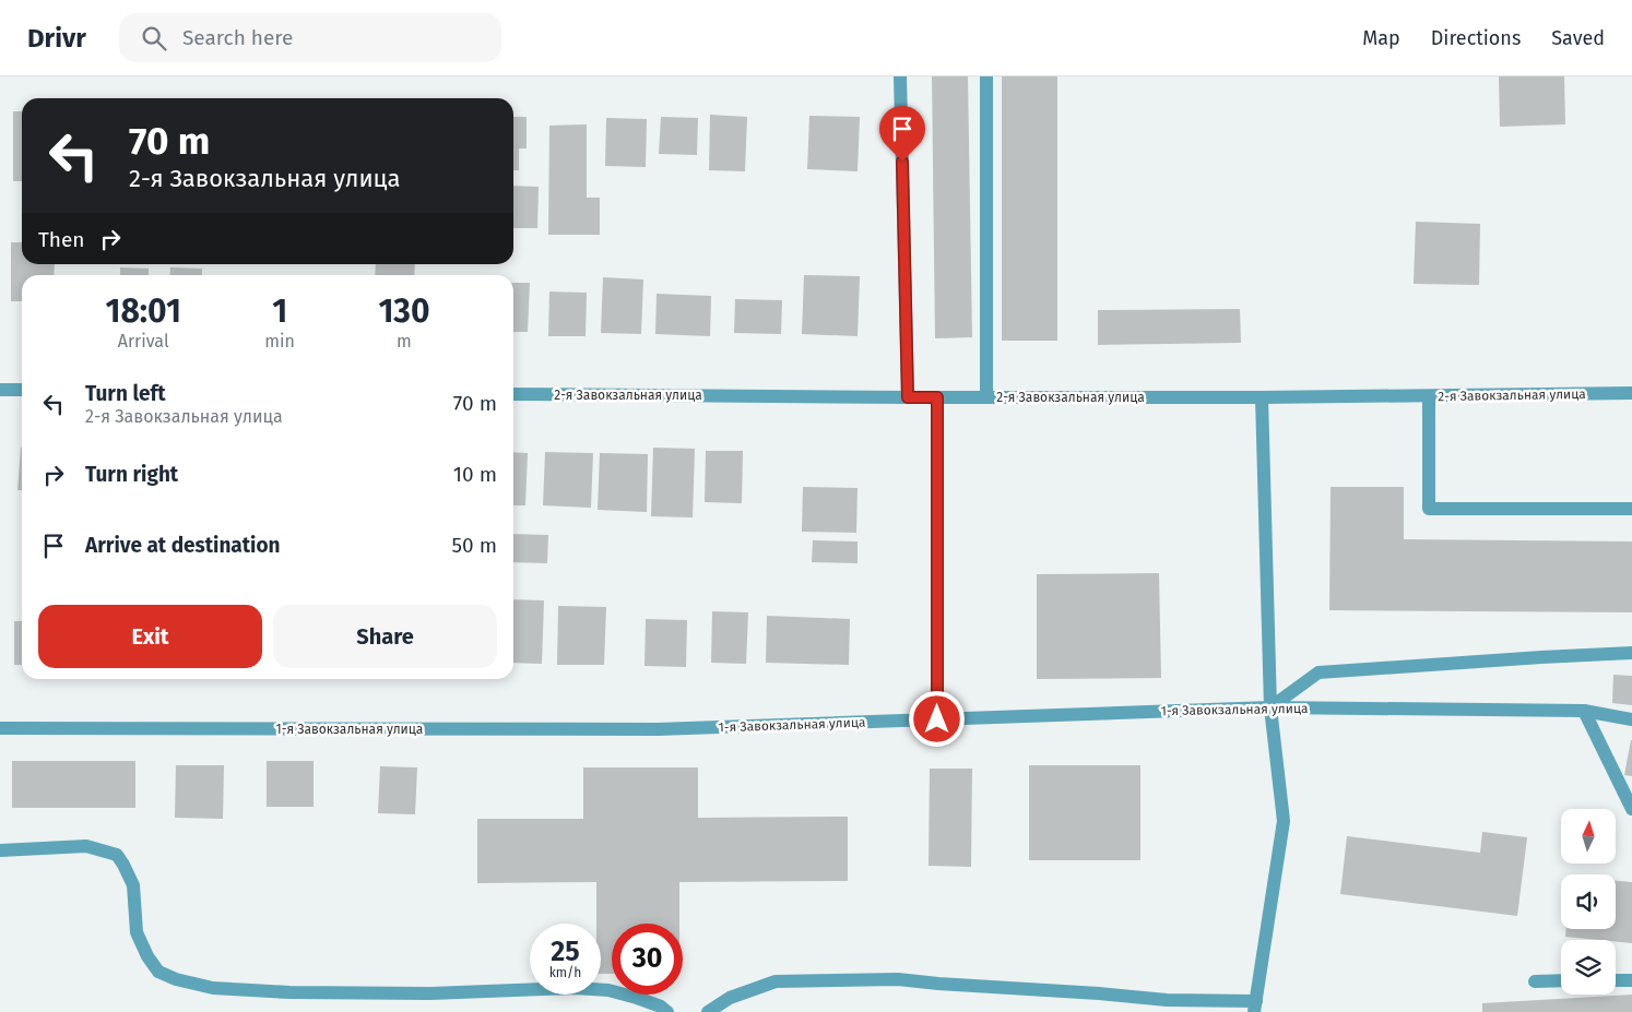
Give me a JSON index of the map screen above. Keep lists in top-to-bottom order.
{
  "streets": {
    "street": ["2-я Завокзальная улица", "1-я Завокзальная улица"]
  },
  "north": "top",
  "page": {
    "header": "Drivr",
    "search": "Search here",
    "nav": ["Map", "Directions", "Saved"],
    "turn": ["70 m", "2-я Завокзальная улица"],
    "then": "Then",
    "eta": [
      "18:01",
      "Arrival",
      "1",
      "min",
      "130",
      "m"
    ],
    "list": [
      {
        "name": "Turn left",
        "note": "2-я Завокзальная улица",
        "value": "70 m"
      },
      {
        "name": "Turn right",
        "value": "10 m"
      },
      {
        "name": "Arrive at destination",
        "value": "50 m"
      }
    ],
    "buttons": ["Exit", "Share"],
    "speed": "25 km/h",
    "limit": "30"
  }
}
